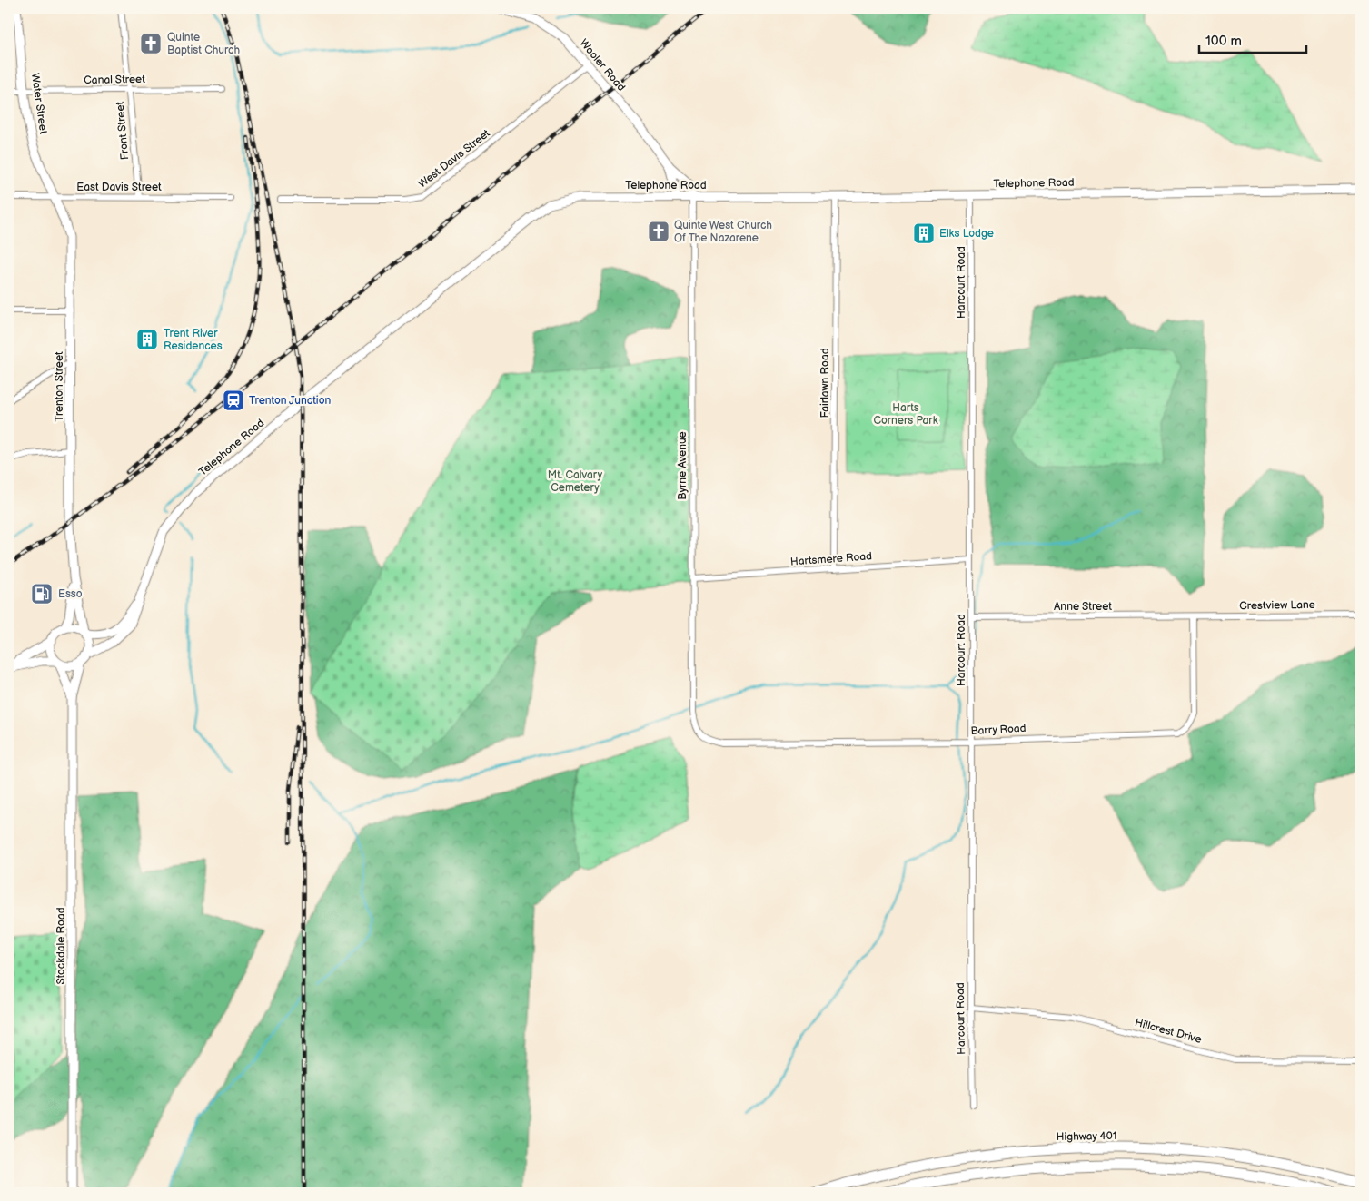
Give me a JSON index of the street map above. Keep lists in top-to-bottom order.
{
  "streets": {
    "highway": ["Highway 401"],
    "street": [
      "Wooler Road",
      "Canal Street",
      "Water Street",
      "Front Street",
      "West Davis Street",
      "Telephone Road",
      "East Davis Street",
      "Harcourt Road",
      "Fairlawn Road",
      "Trenton Street",
      "Byrne Avenue",
      "Hartsmere Road",
      "Crestview Lane",
      "Anne Street",
      "Barry Road",
      "Stockdale Road",
      "Hillcrest Drive"
    ]
  },
  "crossings": [
    ["Wooler Road", "West Davis Street"],
    ["Wooler Road", "Telephone Road"],
    ["Wooler Road", "Byrne Avenue"],
    ["Canal Street", "Water Street"],
    ["Canal Street", "Front Street"],
    ["Water Street", "East Davis Street"],
    ["Water Street", "Trenton Street"],
    ["Front Street", "East Davis Street"],
    ["Telephone Road", "Harcourt Road"],
    ["Telephone Road", "Fairlawn Road"],
    ["Telephone Road", "Trenton Street"],
    ["Telephone Road", "Byrne Avenue"],
    ["Telephone Road", "Stockdale Road"],
    ["East Davis Street", "Trenton Street"],
    ["Harcourt Road", "Hartsmere Road"],
    ["Harcourt Road", "Anne Street"],
    ["Harcourt Road", "Barry Road"],
    ["Harcourt Road", "Hillcrest Drive"],
    ["Fairlawn Road", "Hartsmere Road"],
    ["Trenton Street", "Stockdale Road"],
    ["Byrne Avenue", "Hartsmere Road"],
    ["Byrne Avenue", "Barry Road"],
    ["Crestview Lane", "Anne Street"],
    ["Crestview Lane", "Barry Road"],
    ["Anne Street", "Barry Road"]
  ],
  "parks": ["Harts Corners Park", "Mt. Calvary Cemetery"],
  "places": {
    "church": ["Quinte Baptist Church", "Quinte West Church Of The Nazarene"],
    "building": ["Elks Lodge", "Trent River Residences"],
    "station": ["Trenton Junction"],
    "fuel station": ["Esso"]
  },
  "scale_bar": "100 m"
}
